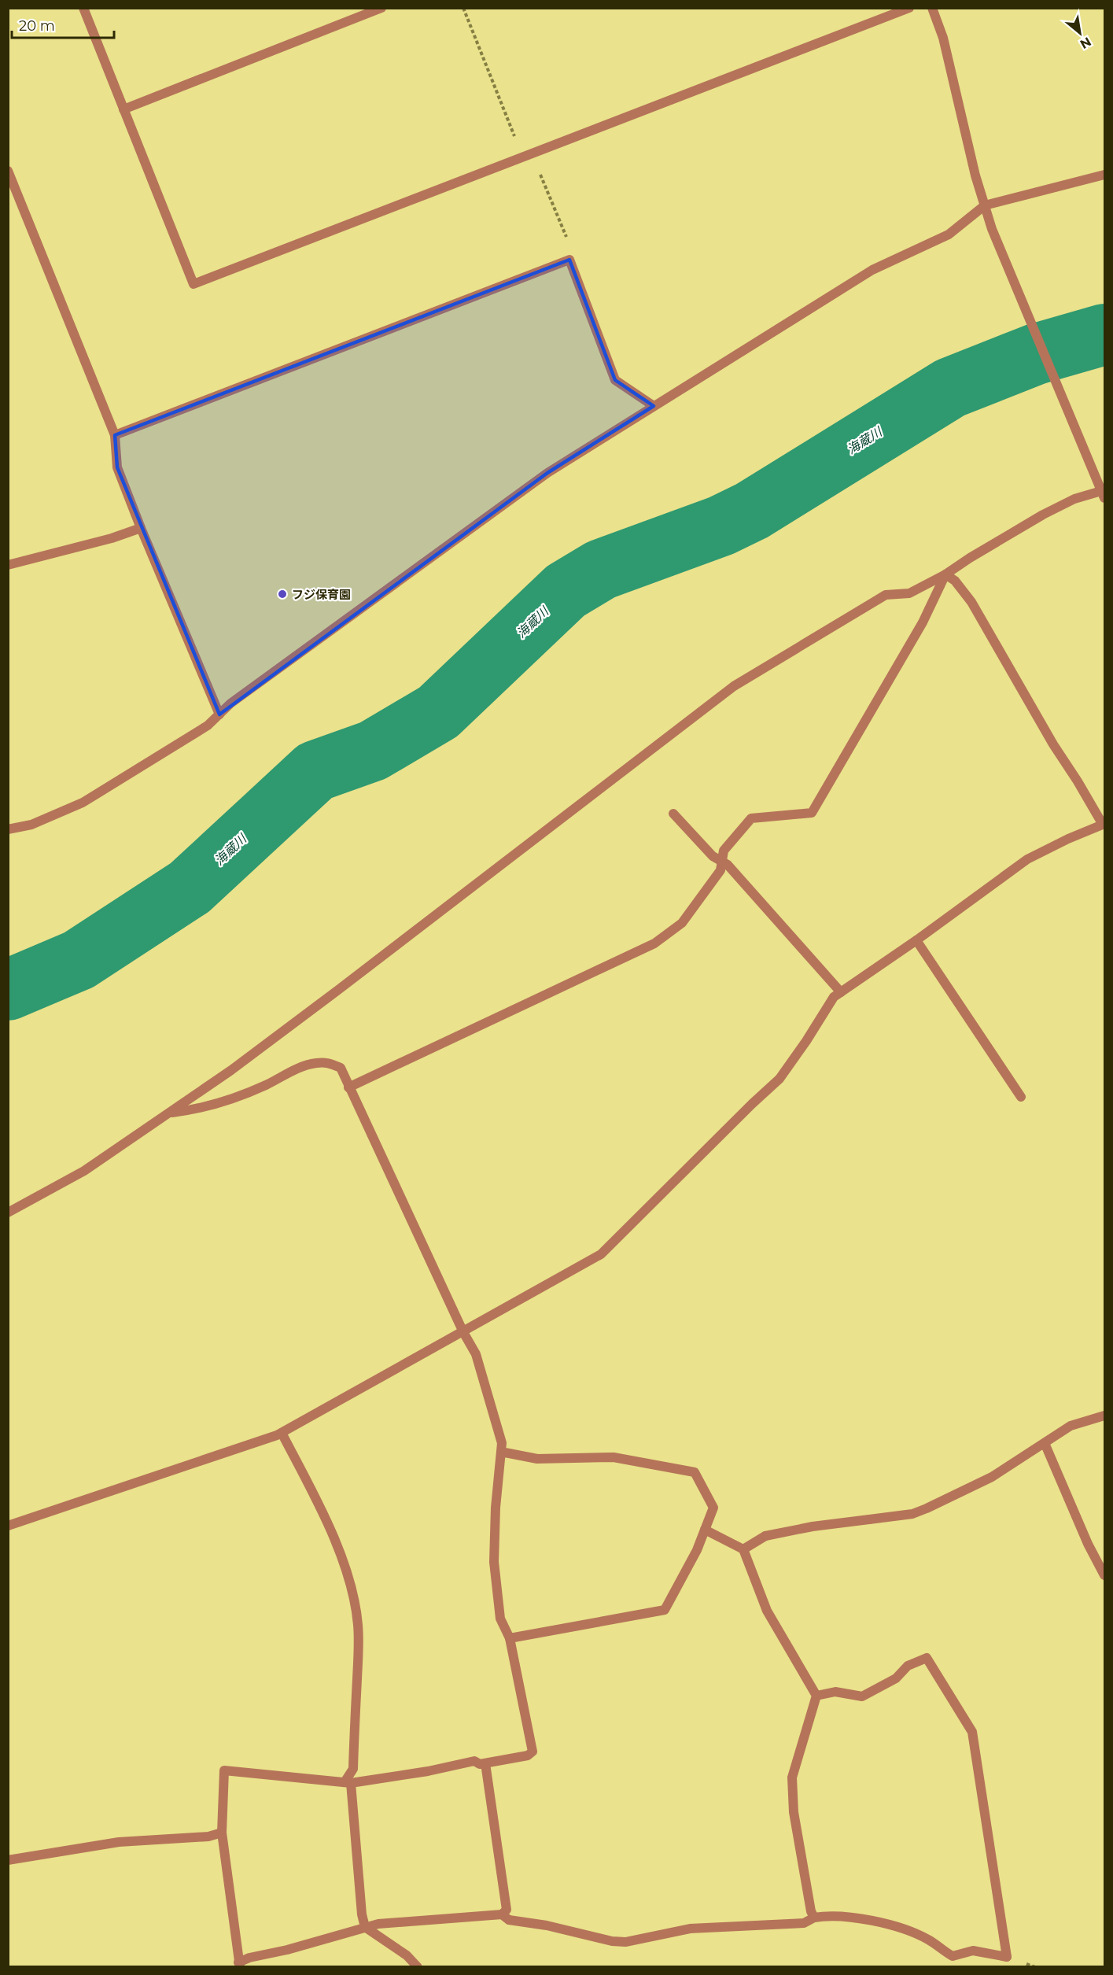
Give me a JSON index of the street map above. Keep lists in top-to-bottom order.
{
  "water": ["海蔵川"],
  "places": ["フジ保育園"],
  "scale_bar": "20 m",
  "north": "bottom right"
}
